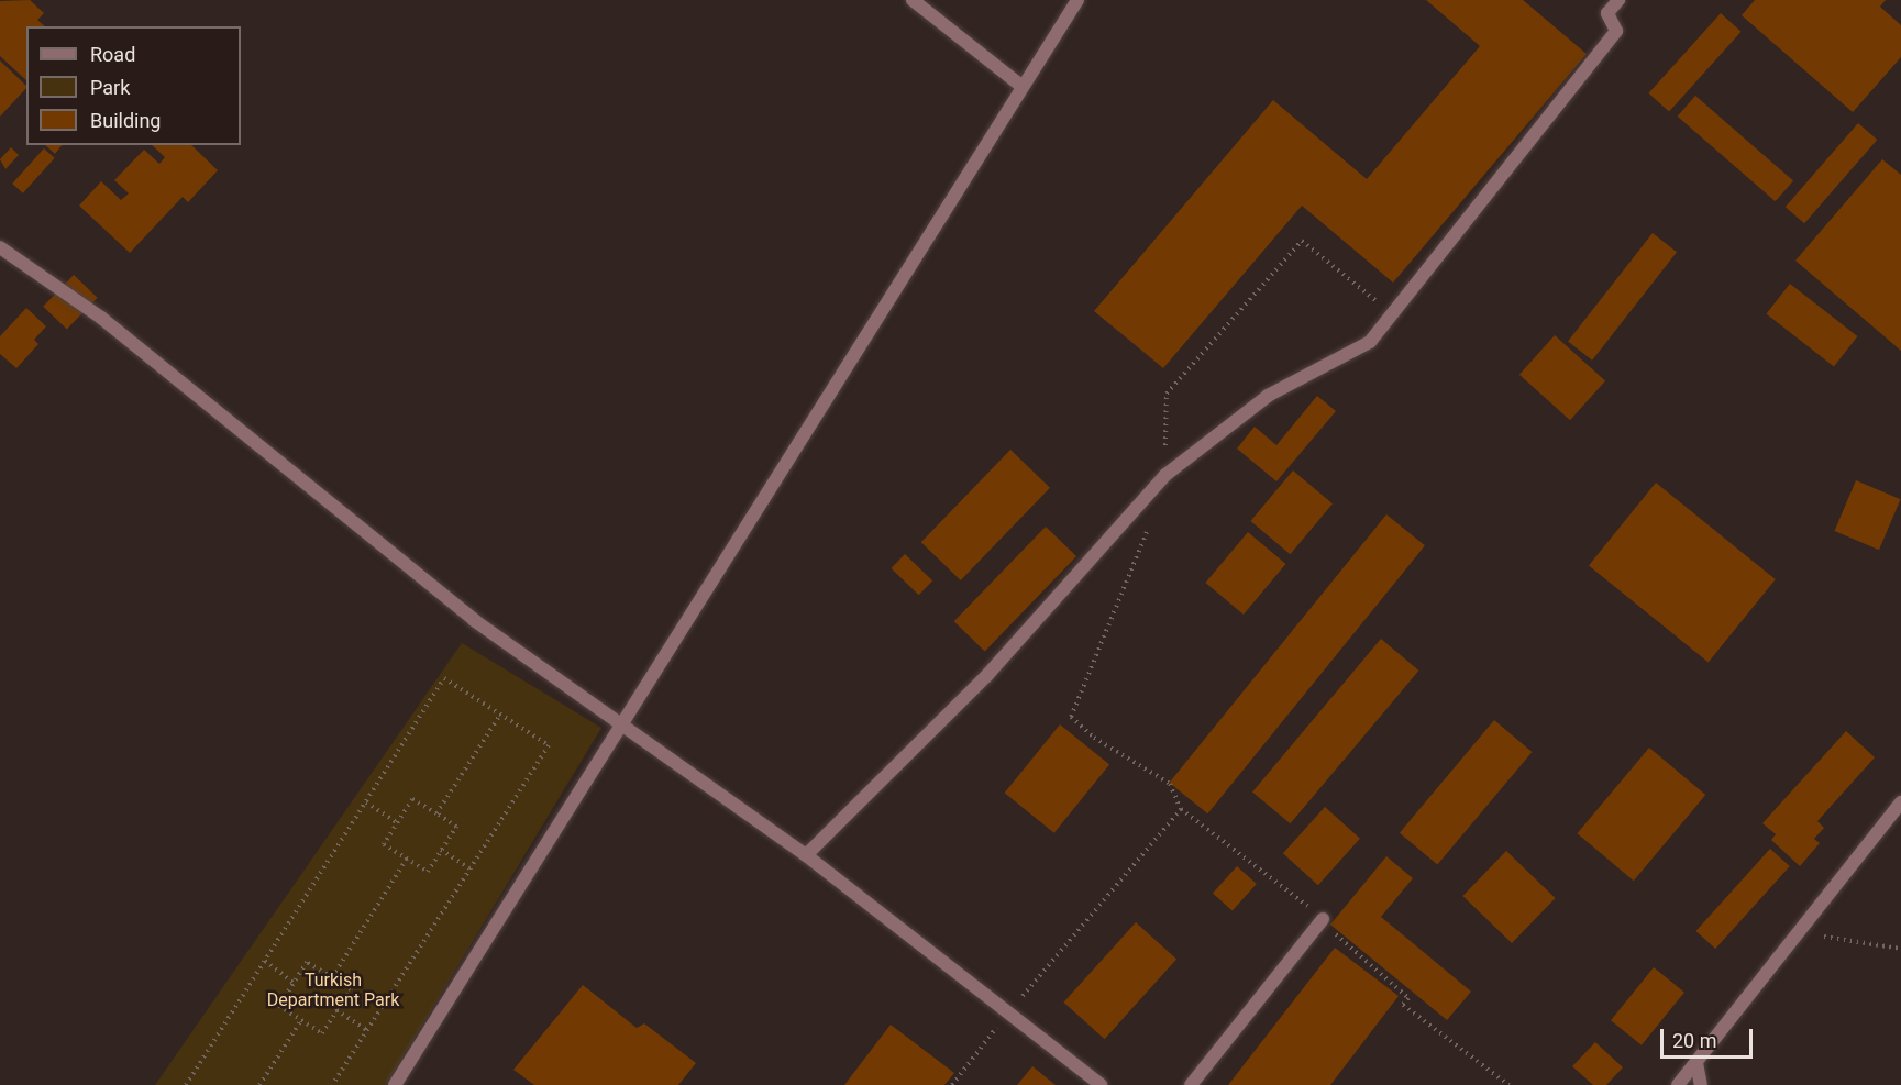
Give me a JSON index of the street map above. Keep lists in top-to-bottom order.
{
  "parks": ["Turkish Department Park"],
  "legend": ["Road", "Park", "Building"],
  "scale_bar": "20 m"
}
